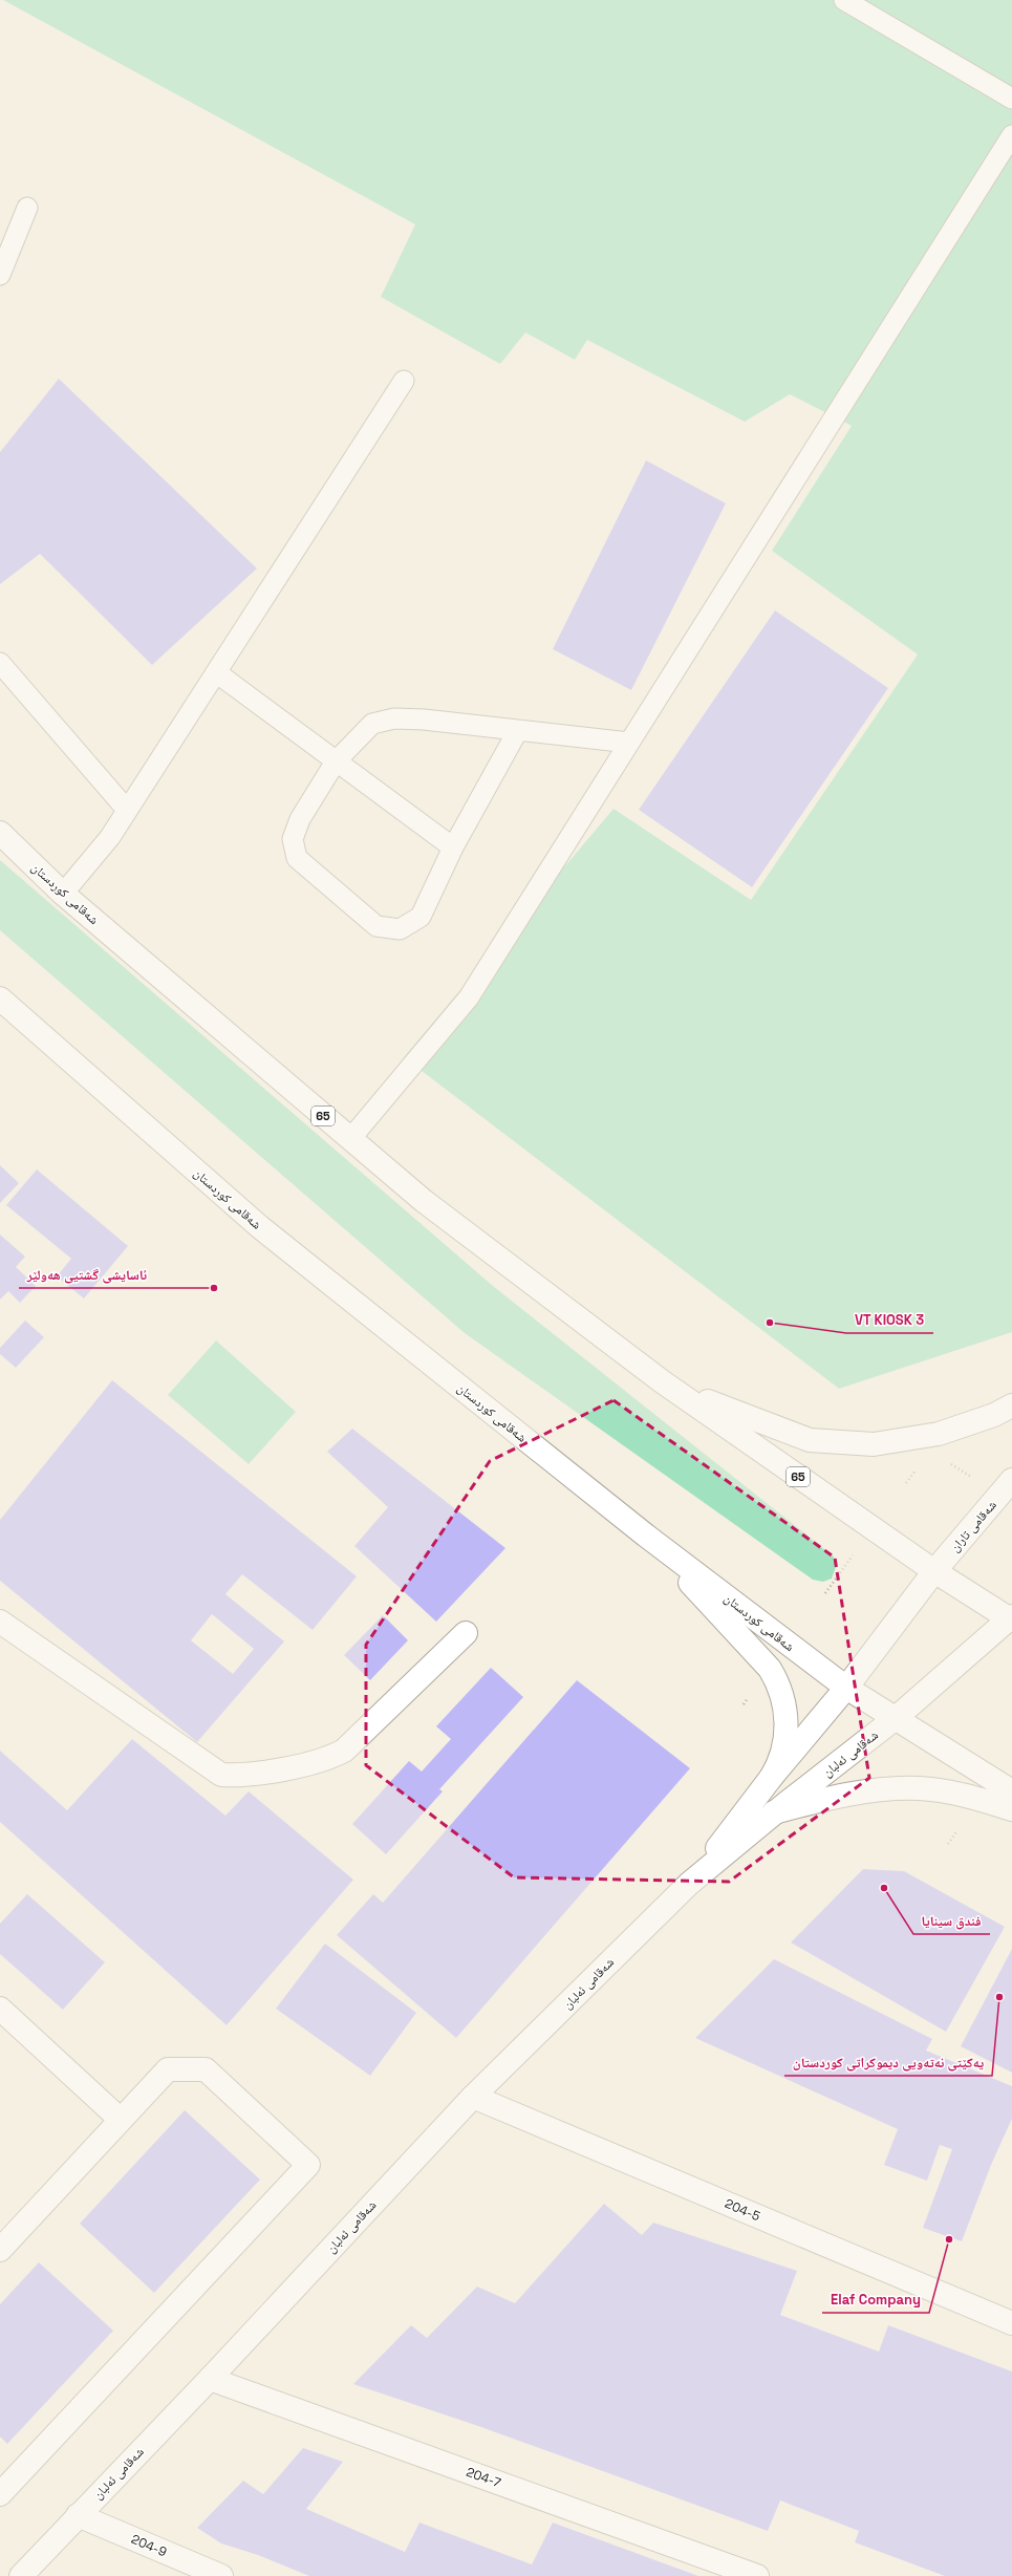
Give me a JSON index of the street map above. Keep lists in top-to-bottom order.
{
  "streets": {
    "main road": [
      "شەقامی کوردستان",
      "65",
      "شەقامی تاران",
      "شەقامی ئەلبان",
      "204-5",
      "204-7",
      "204-9"
    ]
  },
  "crossings": [
    ["شەقامی کوردستان", "شەقامی تاران"],
    ["شەقامی کوردستان", "شەقامی ئەلبان"],
    ["شەقامی تاران", "شەقامی ئەلبان"],
    ["شەقامی ئەلبان", "204-5"],
    ["شەقامی ئەلبان", "204-7"],
    ["شەقامی ئەلبان", "204-9"]
  ],
  "places": [
    "ئاسایشی گشتیی هەولێر",
    "VT KIOSK 3",
    "فندق سينايا",
    "یه‌كێتی نه‌ته‌ویی دیموكراتی كوردستان",
    "Elaf Company"
  ]
}
